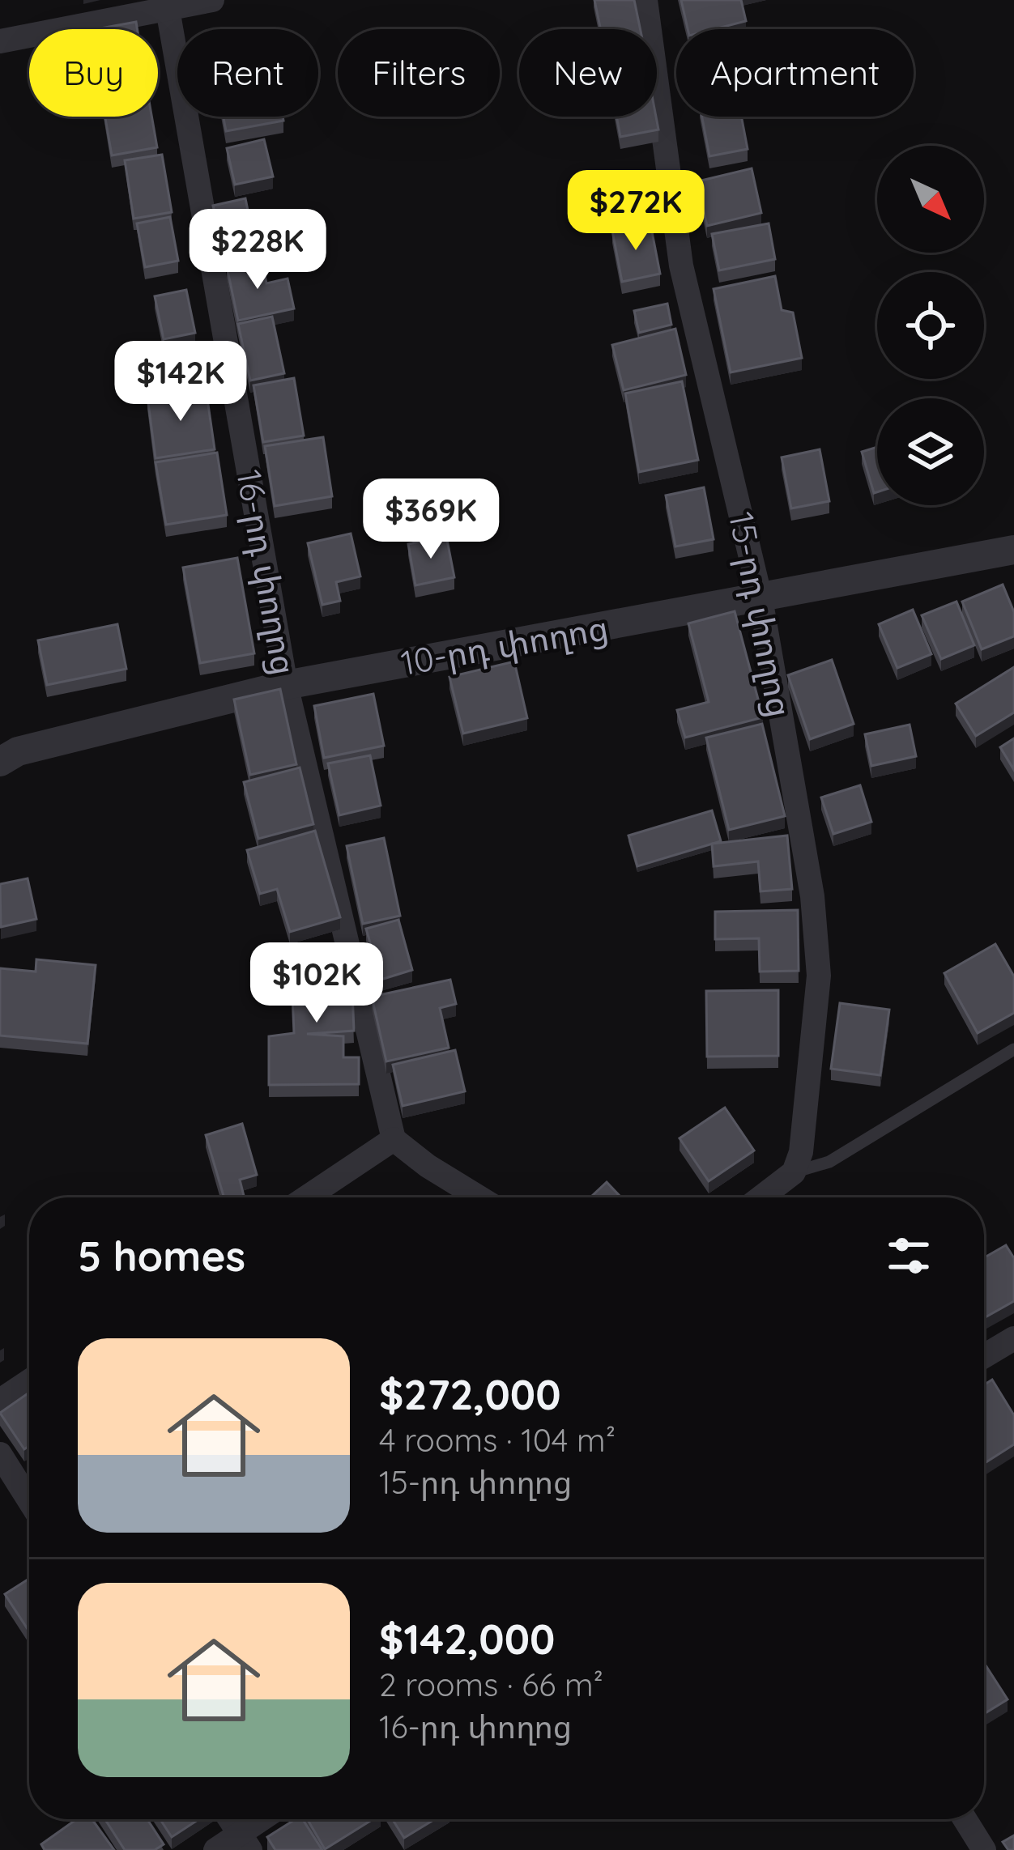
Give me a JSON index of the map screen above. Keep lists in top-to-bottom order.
{
  "streets": {
    "street": ["16-րդ փողոց", "15-րդ փողոց", "10-րդ փողոց"]
  },
  "crossings": [
    ["16-րդ փողոց", "10-րդ փողոց"],
    ["15-րդ փողոց", "10-րդ փողոց"]
  ],
  "north": "bottom right",
  "page": {
    "chip": [
      "Buy",
      "Rent",
      "Filters",
      "New",
      "Apartment"
    ],
    "price": [
      "$272K",
      "$228K",
      "$142K",
      "$369K",
      "$102K"
    ],
    "heading": "5 homes",
    "list": [
      {
        "name": "$272,000",
        "note": "4 rooms · 104 m² · 15-րդ փողոց"
      },
      {
        "name": "$142,000",
        "note": "2 rooms · 66 m² · 16-րդ փողոց"
      }
    ]
  }
}
